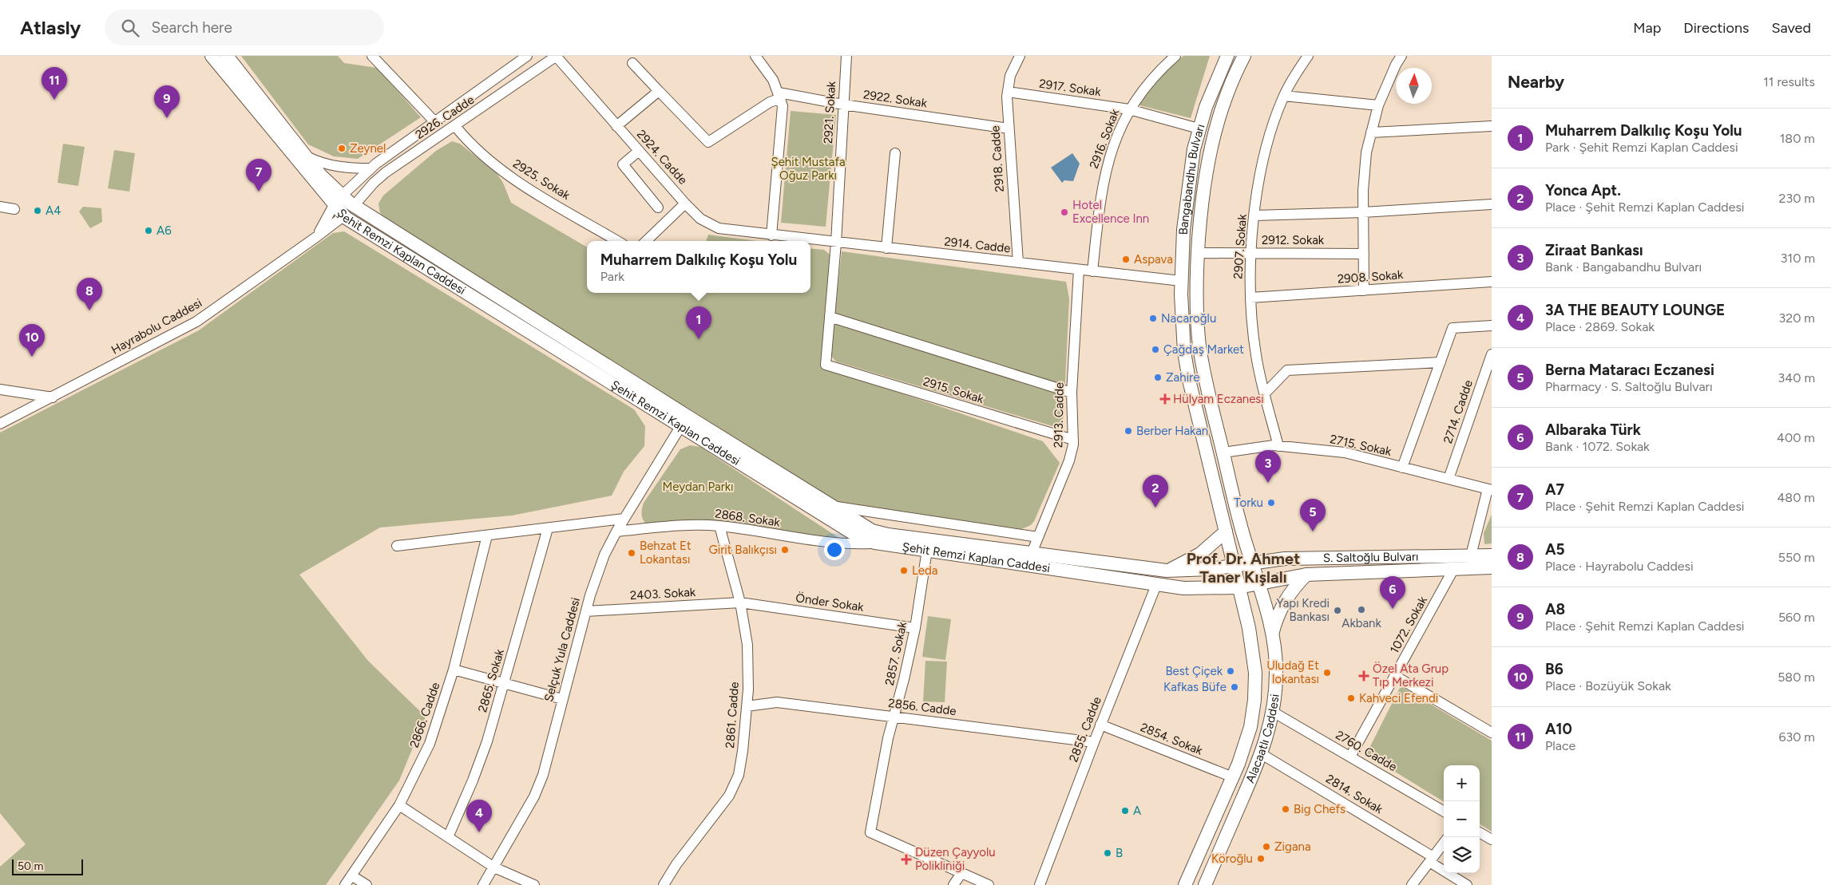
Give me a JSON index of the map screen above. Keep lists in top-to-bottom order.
{
  "streets": {
    "main road": [
      "Bangabandhu Bulvarı",
      "Şehit Remzi Kaplan Caddesi",
      "S. Saltoğlu Bulvarı",
      "Alacaatlı Caddesi"
    ],
    "street": [
      "2917. Sokak",
      "2922. Sokak",
      "2921. Sokak",
      "2926. Cadde",
      "2916. Sokak",
      "2924. Cadde",
      "2918. Cadde",
      "2925. Sokak",
      "2912. Sokak",
      "2914. Cadde",
      "2907. Sokak",
      "2908. Sokak",
      "Hayrabolu Caddesi",
      "2915. Sokak",
      "2714. Cadde",
      "2913. Cadde",
      "2715. Sokak",
      "2868. Sokak",
      "2403. Sokak",
      "Önder Sokak",
      "1072. Sokak",
      "Selçuk Yula Caddesi",
      "2857. Sokak",
      "2865. Sokak",
      "2856. Cadde",
      "2866. Cadde",
      "2861. Cadde",
      "2855. Cadde",
      "2854. Sokak",
      "2760. Cadde",
      "2814. Sokak"
    ]
  },
  "crossings": [
    ["2917. Sokak", "2916. Sokak"],
    ["2917. Sokak", "2918. Cadde"],
    ["2917. Sokak", "Bangabandhu Bulvarı"],
    ["2922. Sokak", "2921. Sokak"],
    ["2922. Sokak", "2918. Cadde"],
    ["2921. Sokak", "2914. Cadde"],
    ["2921. Sokak", "2915. Sokak"],
    ["2926. Cadde", "2924. Cadde"],
    ["2926. Cadde", "2925. Sokak"],
    ["2926. Cadde", "Şehit Remzi Kaplan Caddesi"],
    ["2926. Cadde", "Hayrabolu Caddesi"],
    ["2916. Sokak", "2914. Cadde"],
    ["2924. Cadde", "2914. Cadde"],
    ["2918. Cadde", "2914. Cadde"],
    ["Bangabandhu Bulvarı", "2912. Sokak"],
    ["Bangabandhu Bulvarı", "2914. Cadde"],
    ["Bangabandhu Bulvarı", "Şehit Remzi Kaplan Caddesi"],
    ["Bangabandhu Bulvarı", "2715. Sokak"],
    ["Bangabandhu Bulvarı", "S. Saltoğlu Bulvarı"],
    ["Bangabandhu Bulvarı", "Alacaatlı Caddesi"],
    ["2912. Sokak", "2907. Sokak"],
    ["2914. Cadde", "2913. Cadde"],
    ["2907. Sokak", "2908. Sokak"],
    ["2907. Sokak", "2715. Sokak"],
    ["Şehit Remzi Kaplan Caddesi", "Hayrabolu Caddesi"],
    ["Şehit Remzi Kaplan Caddesi", "2913. Cadde"],
    ["Şehit Remzi Kaplan Caddesi", "2868. Sokak"],
    ["Şehit Remzi Kaplan Caddesi", "S. Saltoğlu Bulvarı"],
    ["Şehit Remzi Kaplan Caddesi", "Selçuk Yula Caddesi"],
    ["Şehit Remzi Kaplan Caddesi", "2857. Sokak"],
    ["Şehit Remzi Kaplan Caddesi", "2855. Cadde"],
    ["Şehit Remzi Kaplan Caddesi", "Alacaatlı Caddesi"],
    ["2915. Sokak", "2913. Cadde"],
    ["2714. Cadde", "2715. Sokak"],
    ["2868. Sokak", "Selçuk Yula Caddesi"],
    ["2868. Sokak", "2861. Cadde"],
    ["S. Saltoğlu Bulvarı", "1072. Sokak"],
    ["S. Saltoğlu Bulvarı", "Alacaatlı Caddesi"],
    ["2403. Sokak", "Önder Sokak"],
    ["2403. Sokak", "Selçuk Yula Caddesi"],
    ["2403. Sokak", "2861. Cadde"],
    ["Önder Sokak", "2857. Sokak"],
    ["Önder Sokak", "2861. Cadde"],
    ["1072. Sokak", "2760. Cadde"],
    ["2857. Sokak", "2856. Cadde"],
    ["2856. Cadde", "2861. Cadde"],
    ["2856. Cadde", "2855. Cadde"],
    ["2855. Cadde", "2854. Sokak"],
    ["Alacaatlı Caddesi", "2854. Sokak"],
    ["Alacaatlı Caddesi", "2760. Cadde"],
    ["Alacaatlı Caddesi", "2814. Sokak"]
  ],
  "districts": ["Prof. Dr. Ahmet Taner Kışlalı"],
  "parks": ["Şehit Mustafa Oğuz Parkı", "Meydan Parkı"],
  "places": {
    "other": [
      "Zeynel",
      "A4",
      "Hotel Excellence Inn",
      "A6",
      "Aspava",
      "Nacaroğlu",
      "Çağdaş Market",
      "Zahire",
      "Berber Hakan",
      "Torku",
      "Girit Balıkçısı",
      "Behzat Et Lokantası",
      "Leda",
      "Akbank",
      "Yapı Kredi Bankası",
      "Best Çiçek",
      "Uludağ Et lokantası",
      "Kafkas Büfe",
      "Kahveci Efendi",
      "Big Chefs",
      "A",
      "Zigana",
      "B",
      "Köroğlu"
    ],
    "health": ["Hülyam Eczanesi", "Özel Ata Grup Tıp Merkezi", "Düzen Çayyolu Polikliniği"]
  },
  "scale_bar": "50 m",
  "north": "top",
  "page": {
    "header": "Atlasly",
    "search": "Search here",
    "nav": ["Map", "Directions", "Saved"],
    "heading": ["Nearby", "11 results"],
    "pins": [
      "11",
      "9",
      "7",
      "8",
      "1",
      "10",
      "3",
      "2",
      "5",
      "6",
      "4"
    ],
    "list": [
      {
        "mark": "1",
        "name": "Muharrem Dalkılıç Koşu Yolu",
        "note": "Park · Şehit Remzi Kaplan Caddesi",
        "value": "180 m"
      },
      {
        "mark": "2",
        "name": "Yonca Apt.",
        "note": "Place · Şehit Remzi Kaplan Caddesi",
        "value": "230 m"
      },
      {
        "mark": "3",
        "name": "Ziraat Bankası",
        "note": "Bank · Bangabandhu Bulvarı",
        "value": "310 m"
      },
      {
        "mark": "4",
        "name": "3A THE BEAUTY LOUNGE",
        "note": "Place · 2869. Sokak",
        "value": "320 m"
      },
      {
        "mark": "5",
        "name": "Berna Mataracı Eczanesi",
        "note": "Pharmacy · S. Saltoğlu Bulvarı",
        "value": "340 m"
      },
      {
        "mark": "6",
        "name": "Albaraka Türk",
        "note": "Bank · 1072. Sokak",
        "value": "400 m"
      },
      {
        "mark": "7",
        "name": "A7",
        "note": "Place · Şehit Remzi Kaplan Caddesi",
        "value": "480 m"
      },
      {
        "mark": "8",
        "name": "A5",
        "note": "Place · Hayrabolu Caddesi",
        "value": "550 m"
      },
      {
        "mark": "9",
        "name": "A8",
        "note": "Place · Şehit Remzi Kaplan Caddesi",
        "value": "560 m"
      },
      {
        "mark": "10",
        "name": "B6",
        "note": "Place · Bozüyük Sokak",
        "value": "580 m"
      },
      {
        "mark": "11",
        "name": "A10",
        "note": "Place",
        "value": "630 m"
      }
    ],
    "popup": ["Muharrem Dalkılıç Koşu Yolu", "Park"],
    "map_buttons": ["+", "−"],
    "scale": "50 m"
  }
}
